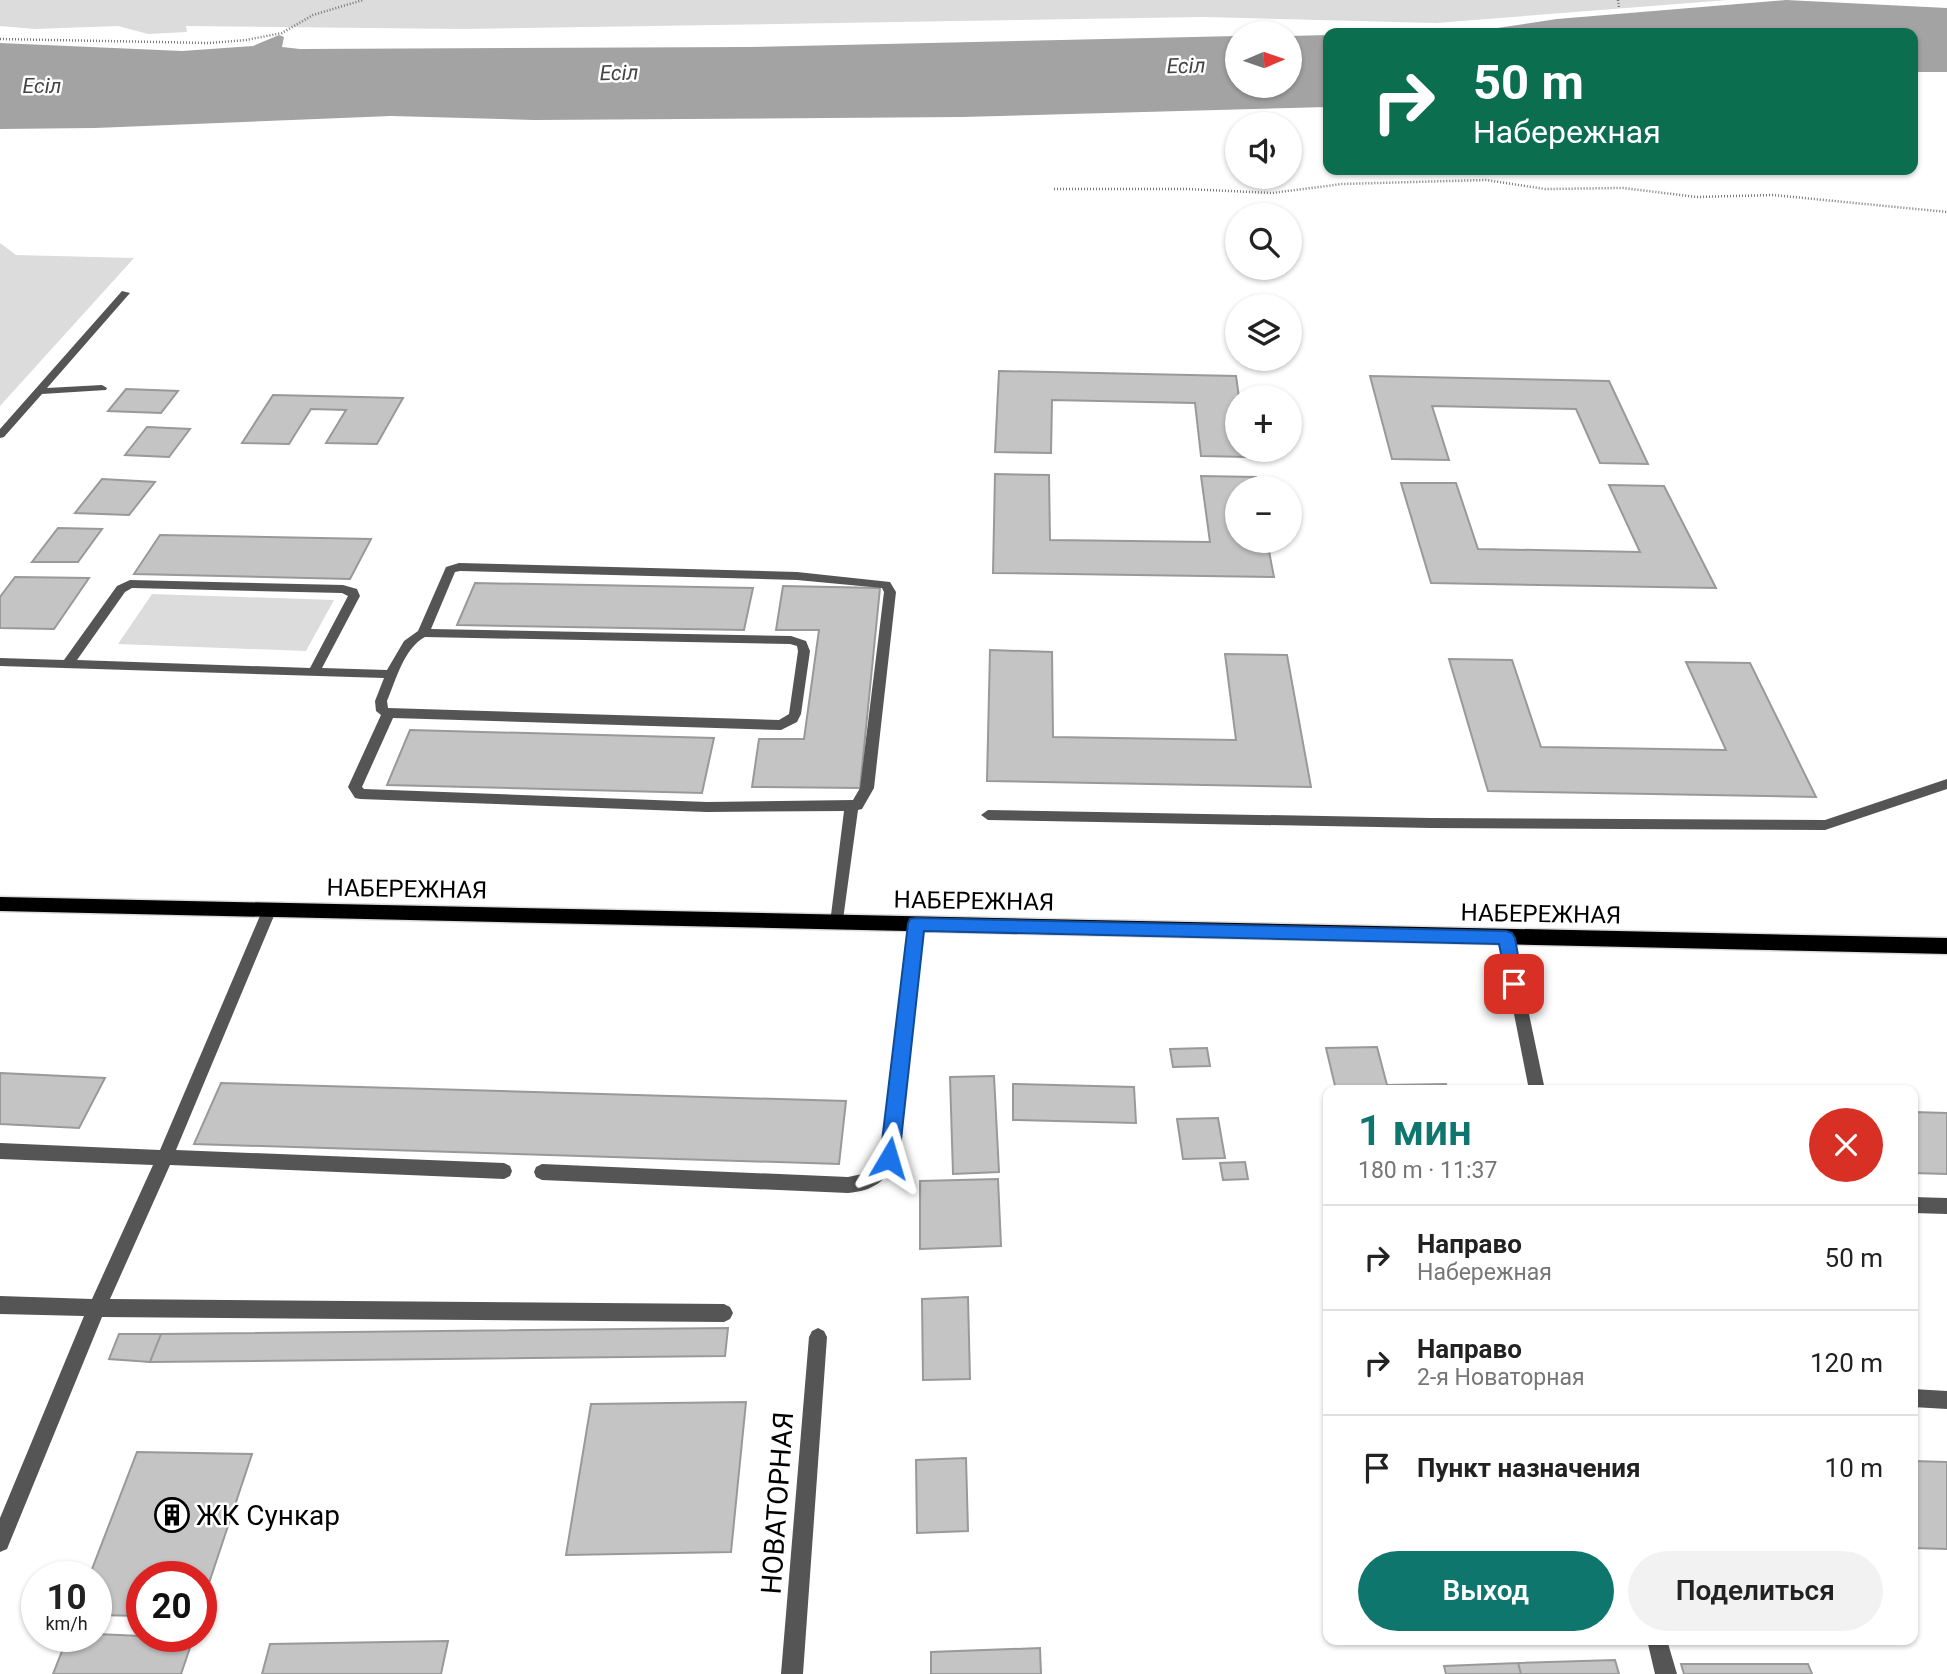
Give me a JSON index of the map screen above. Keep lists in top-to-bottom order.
{
  "streets": {
    "main road": ["НАБЕРЕЖНАЯ"],
    "street": ["НОВАТОРНАЯ"]
  },
  "water": ["Есіл"],
  "places": {
    "building": ["ЖК Сункар"]
  },
  "north": "right",
  "page": {
    "map_buttons": ["+", "−"],
    "turn": ["50 m", "Набережная"],
    "heading": ["1 мин", "180 m · 11:37"],
    "list": [
      {
        "name": "Направо",
        "note": "Набережная",
        "value": "50 m"
      },
      {
        "name": "Направо",
        "note": "2-я Новаторная",
        "value": "120 m"
      },
      {
        "name": "Пункт назначения",
        "value": "10 m"
      }
    ],
    "buttons": ["Выход", "Поделиться"],
    "speed": "10 km/h",
    "limit": "20"
  }
}
